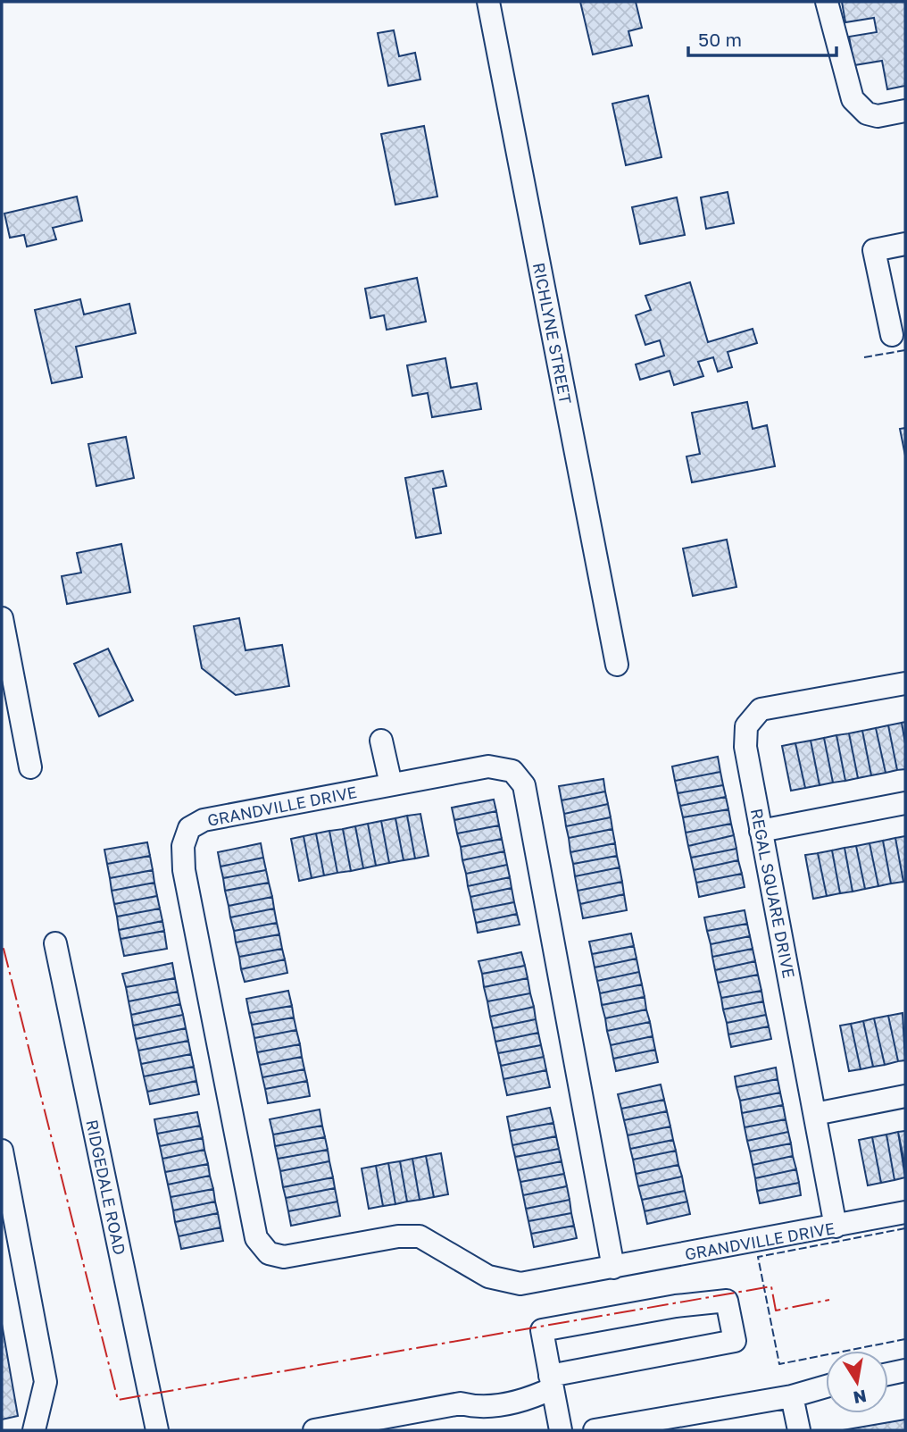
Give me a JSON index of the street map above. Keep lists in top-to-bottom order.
{
  "streets": {
    "street": [
      "RICHLYNE STREET",
      "GRANDVILLE DRIVE",
      "REGAL SQUARE DRIVE",
      "RIDGEDALE ROAD"
    ]
  },
  "crossings": [
    ["GRANDVILLE DRIVE", "REGAL SQUARE DRIVE"]
  ],
  "scale_bar": "50 m",
  "north": "bottom"
}
